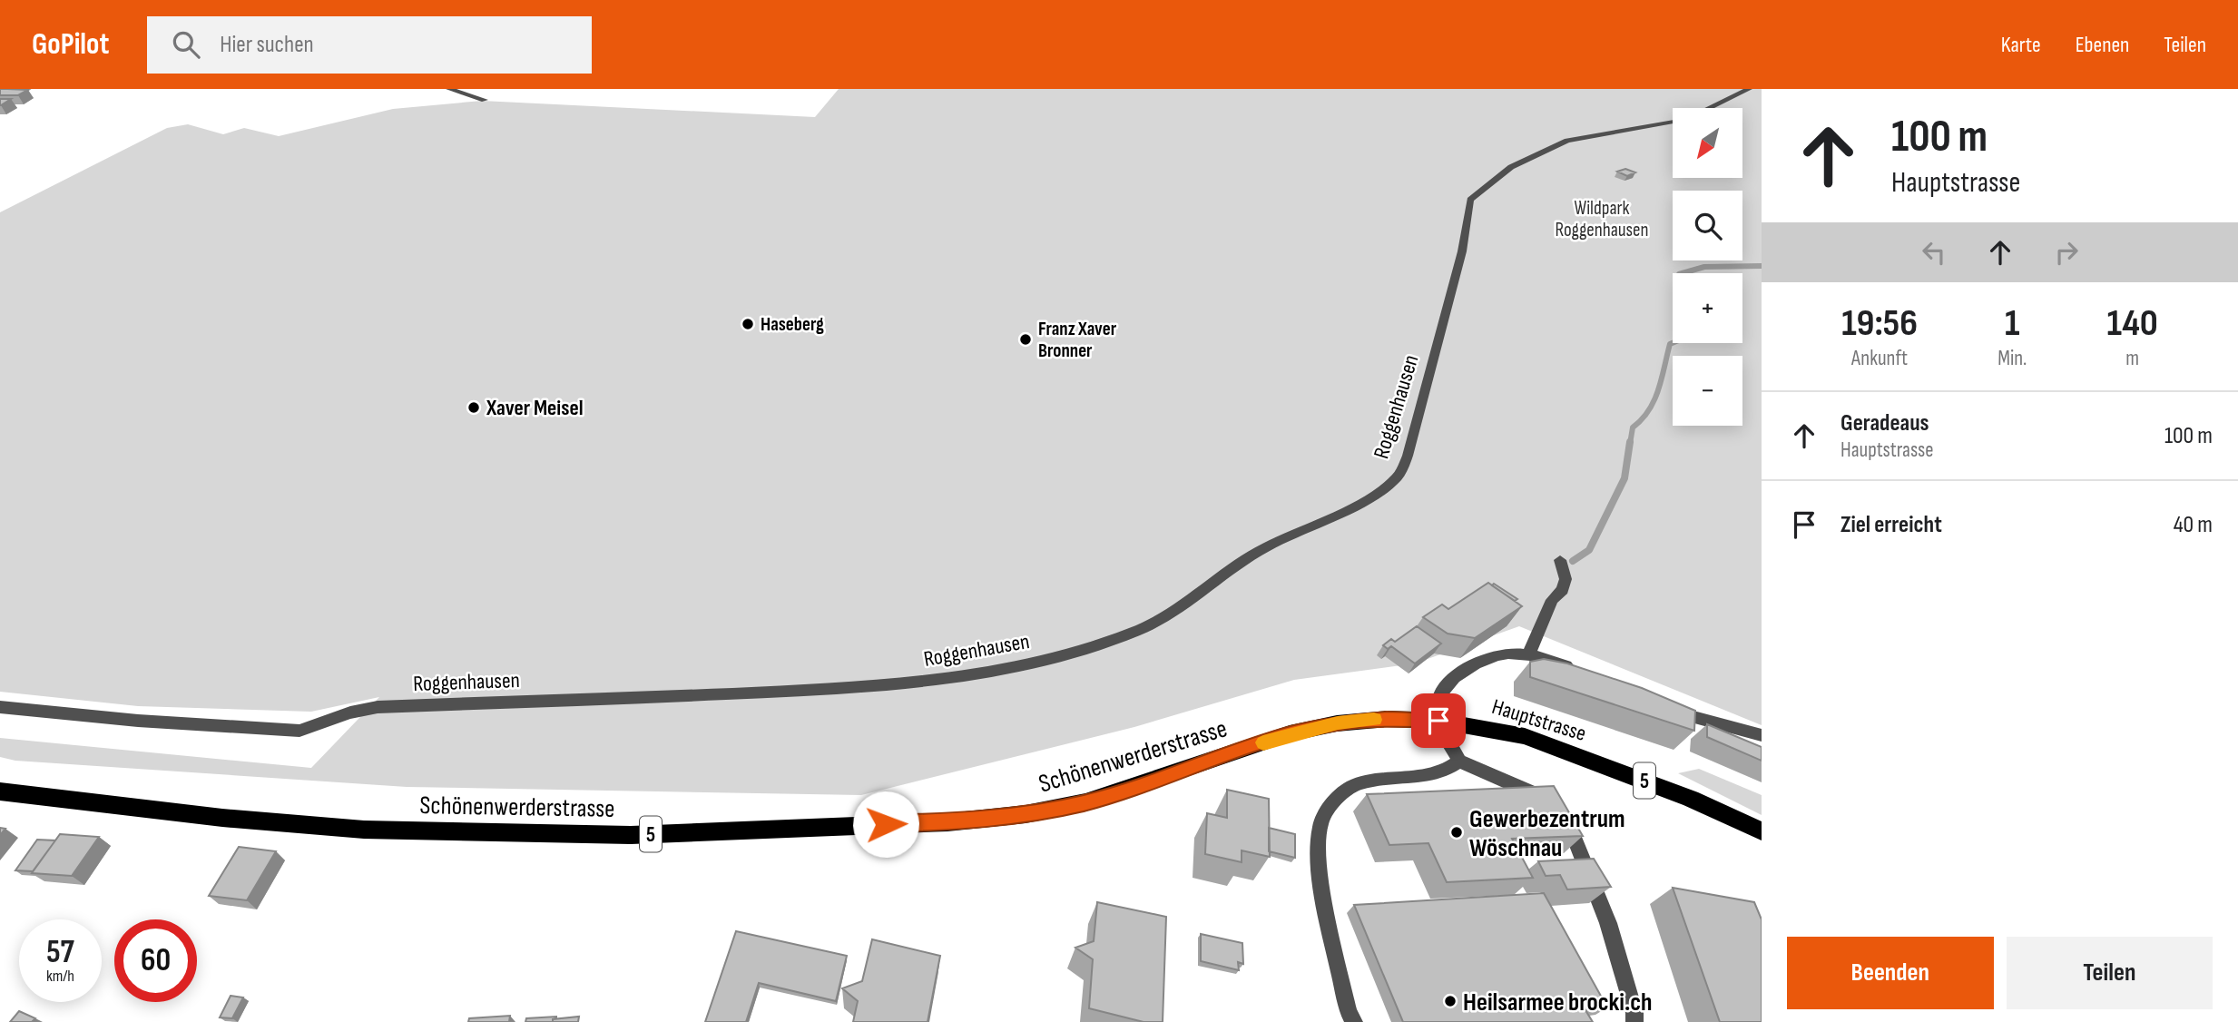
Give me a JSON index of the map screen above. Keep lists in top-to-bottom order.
{
  "streets": {
    "main road": ["Hauptstrasse", "Schönenwerderstrasse", "5"],
    "street": ["Roggenhausen"]
  },
  "crossings": [
    ["Hauptstrasse", "Schönenwerderstrasse"]
  ],
  "parks": ["Wildpark Roggenhausen"],
  "places": [
    "Haseberg",
    "Franz Xaver Bronner",
    "Xaver Meisel",
    "Gewerbezentrum Wöschnau",
    "Heilsarmee brocki.ch"
  ],
  "north": "bottom left",
  "page": {
    "header": "GoPilot",
    "search": "Hier suchen",
    "nav": ["Karte", "Ebenen", "Teilen"],
    "turn": ["100 m", "Hauptstrasse"],
    "map_buttons": ["+", "−"],
    "eta": [
      "19:56",
      "Ankunft",
      "1",
      "Min.",
      "140",
      "m"
    ],
    "list": [
      {
        "name": "Geradeaus",
        "note": "Hauptstrasse",
        "value": "100 m"
      },
      {
        "name": "Ziel erreicht",
        "value": "40 m"
      }
    ],
    "speed": "57 km/h",
    "limit": "60",
    "buttons": ["Beenden", "Teilen"]
  }
}
